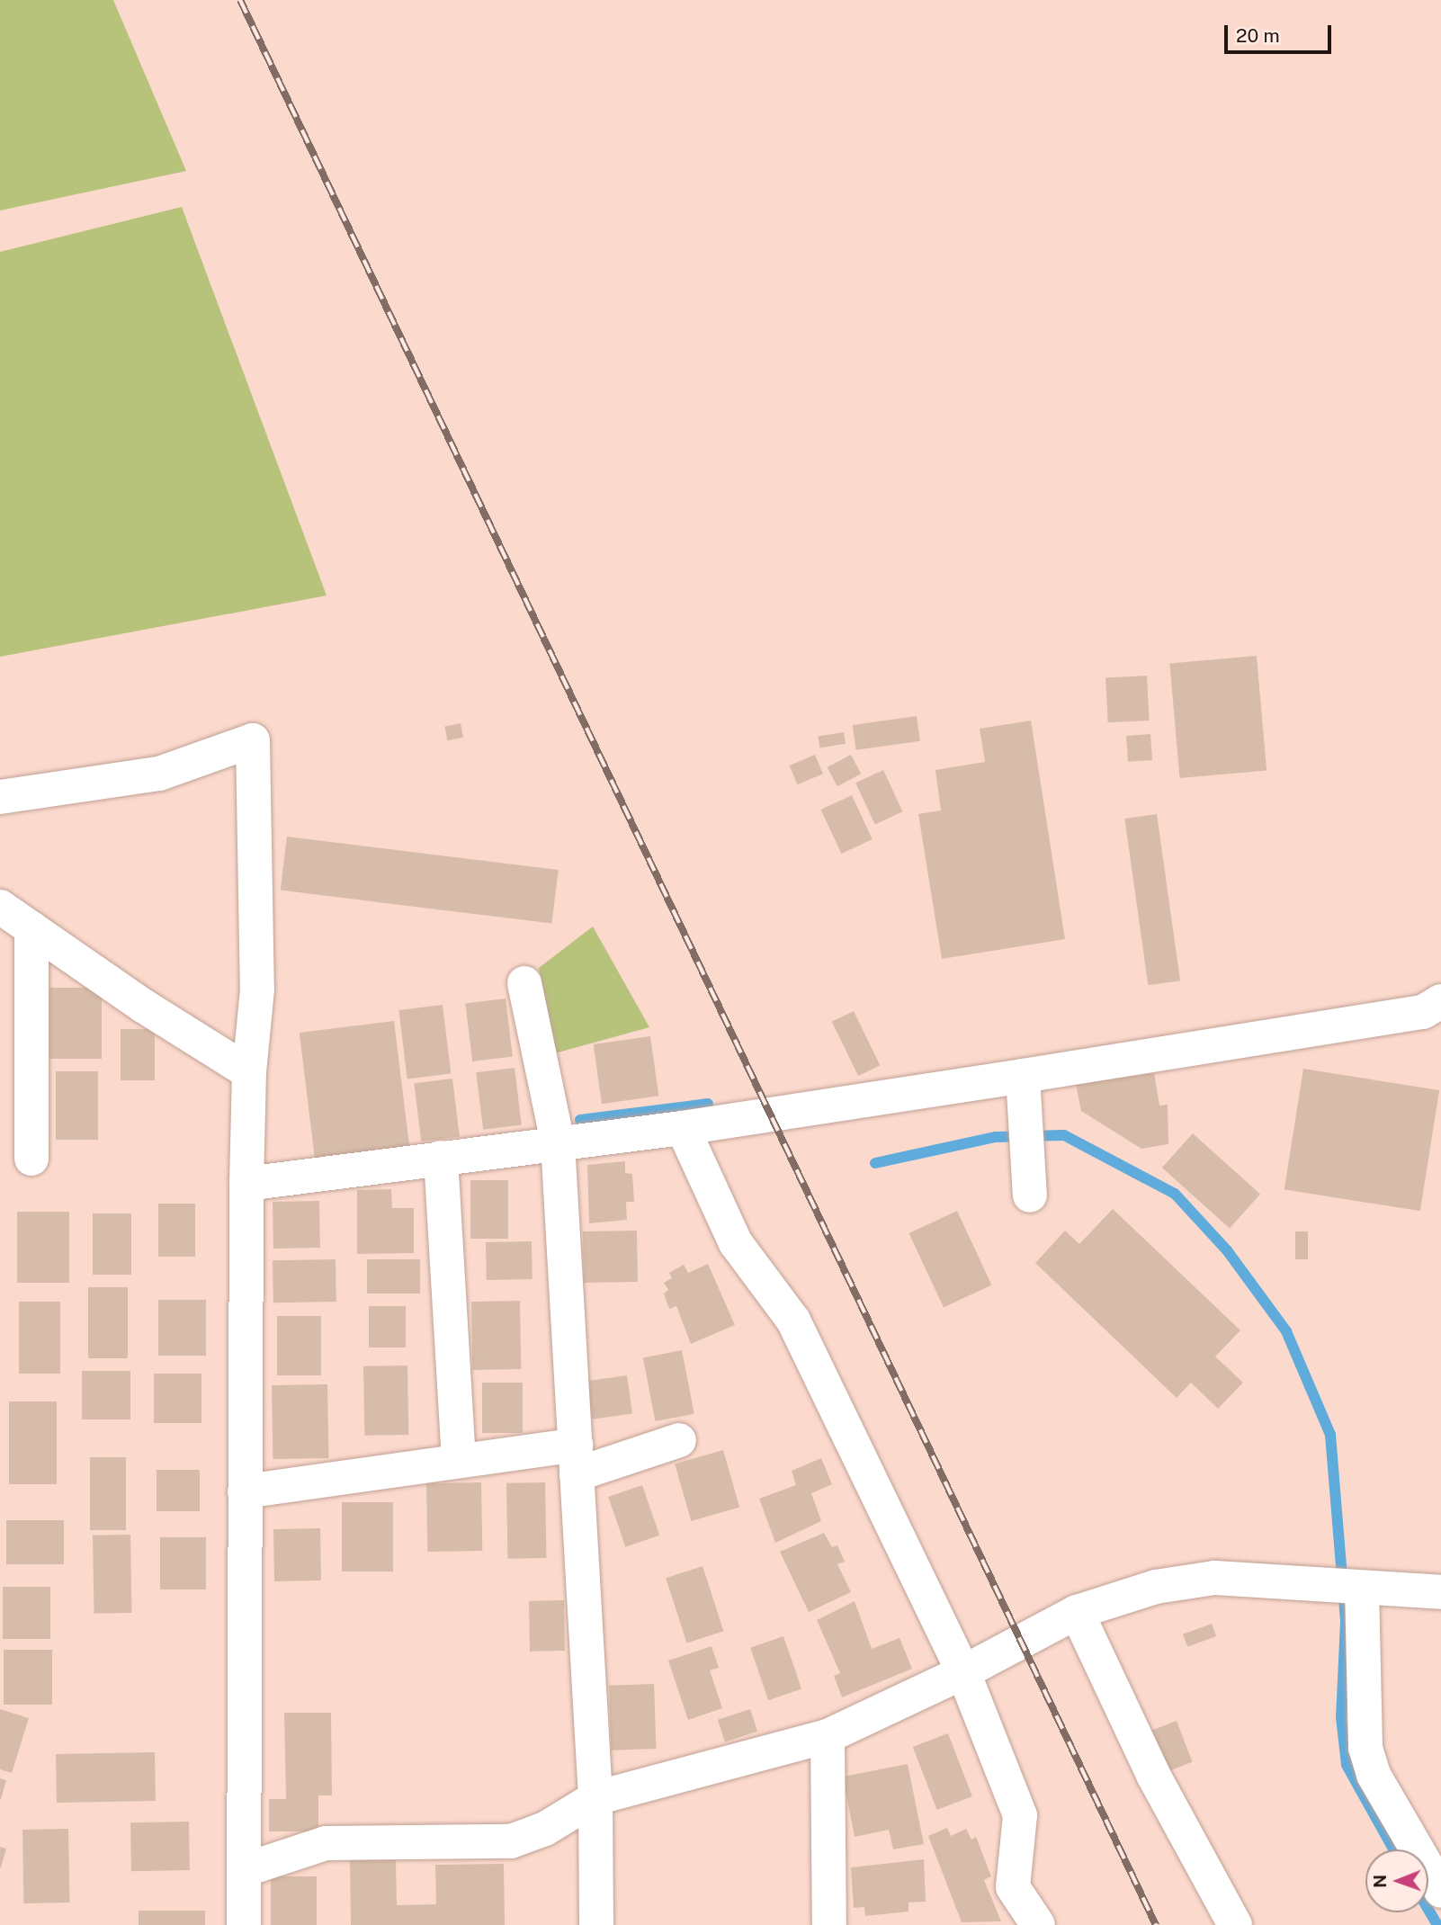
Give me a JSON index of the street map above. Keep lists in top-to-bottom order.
{
  "scale_bar": "20 m",
  "north": "left"
}
